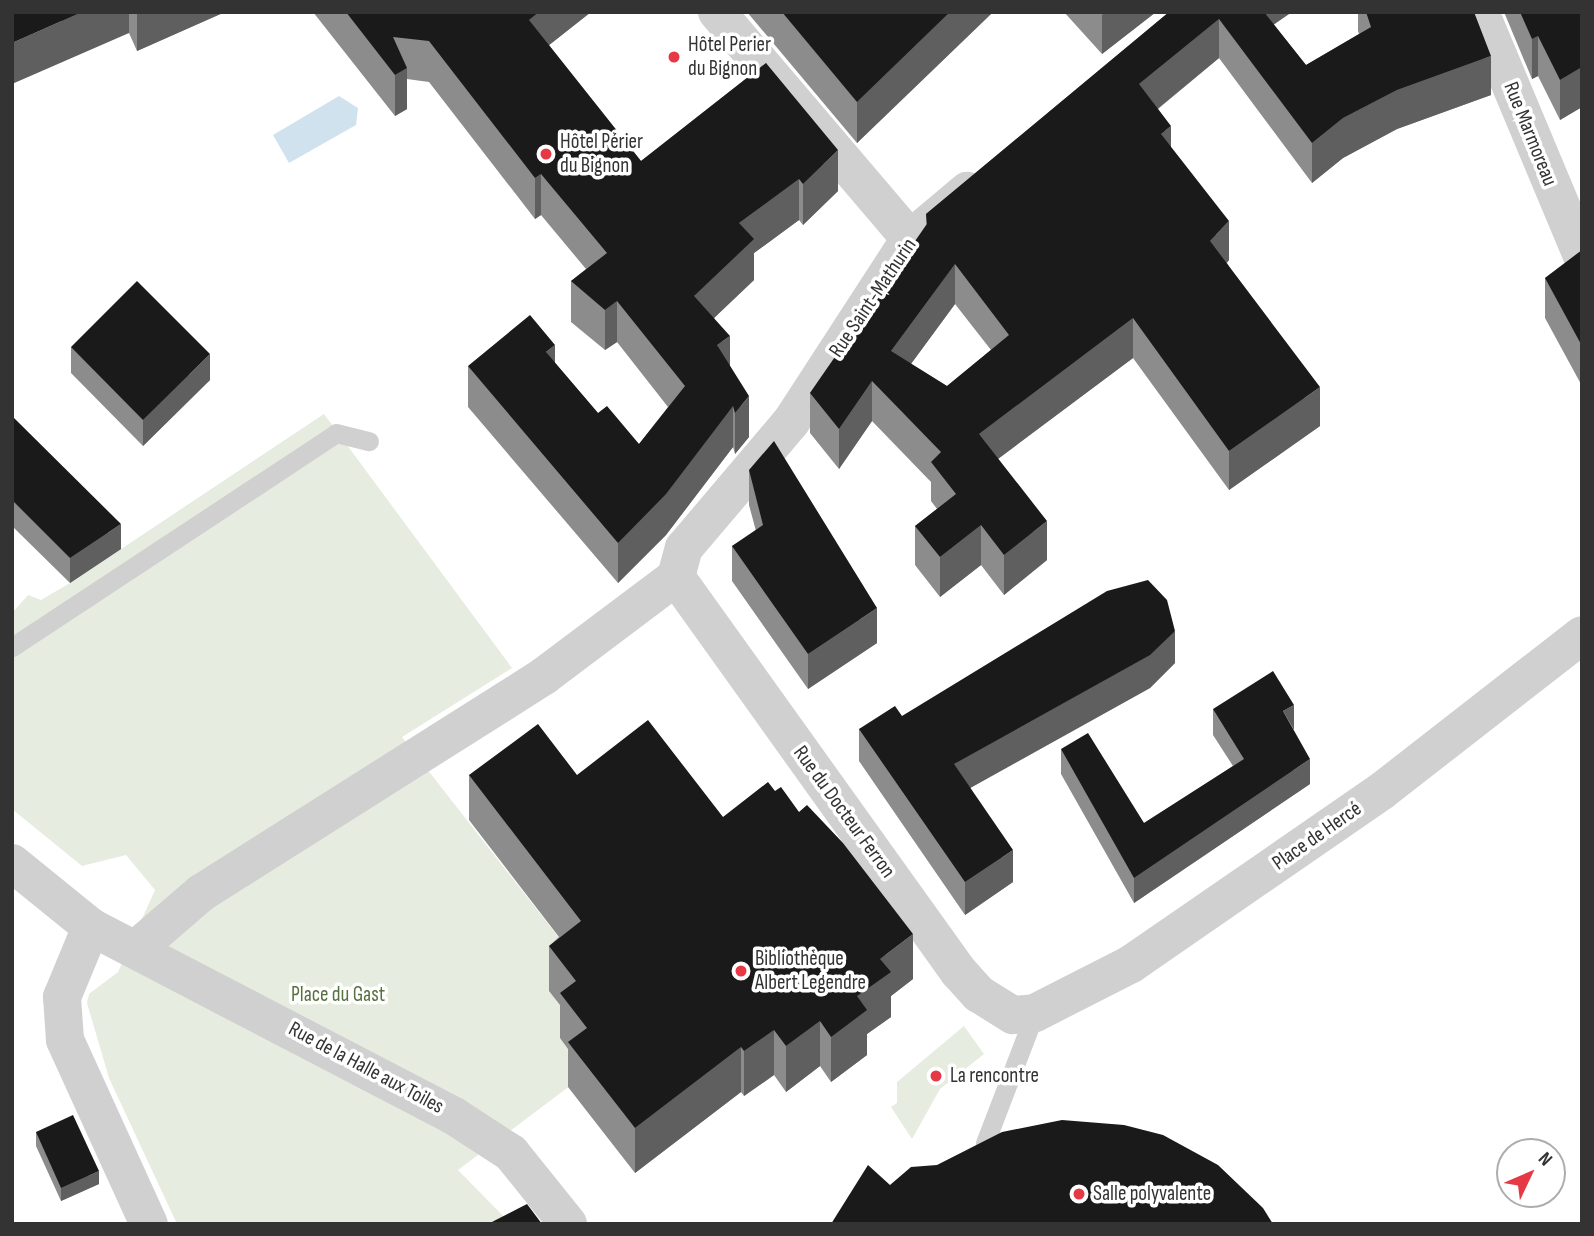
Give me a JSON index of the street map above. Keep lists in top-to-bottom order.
{
  "streets": {
    "street": [
      "Rue Marmoreau",
      "Rue Saint-Mathurin",
      "Rue du Docteur Ferron",
      "Place de Hercé",
      "Rue de la Halle aux Toiles"
    ]
  },
  "crossings": [
    ["Rue Saint-Mathurin", "Rue du Docteur Ferron"],
    ["Rue du Docteur Ferron", "Place de Hercé"]
  ],
  "parks": ["Place du Gast"],
  "places": [
    "Hôtel Perier du Bignon",
    "Hôtel Périer du Bignon",
    "Bibliothèque Albert Legendre",
    "La rencontre",
    "Salle polyvalente"
  ],
  "north": "top right"
}
